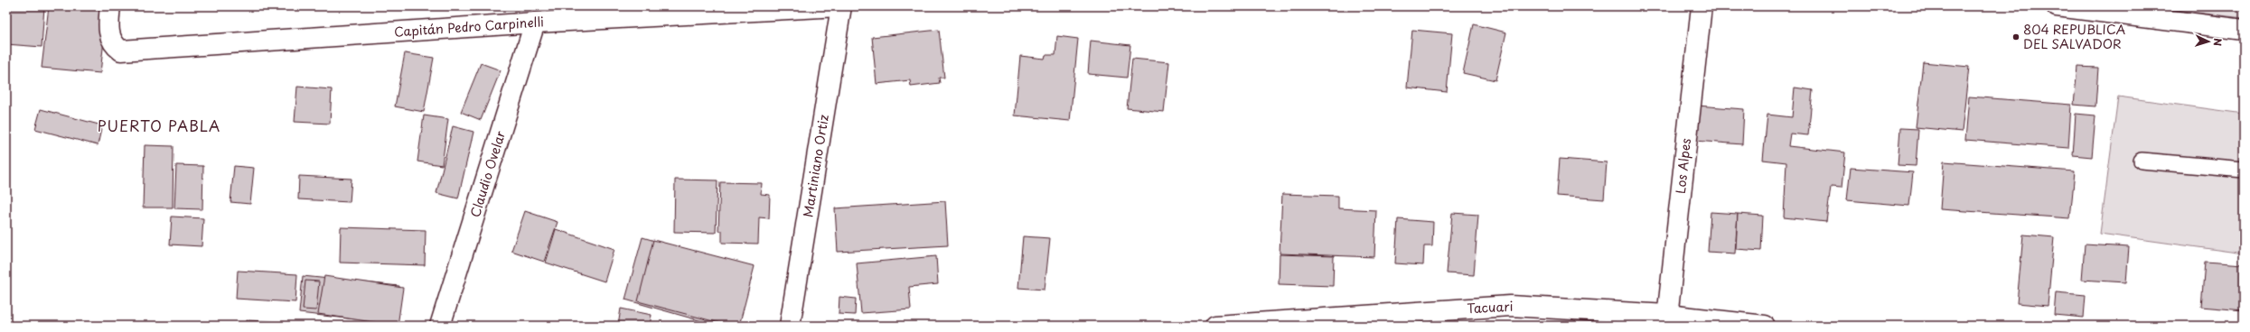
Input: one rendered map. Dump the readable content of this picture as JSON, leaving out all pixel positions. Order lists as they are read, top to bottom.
{
  "streets": {
    "street": [
      "Capitán Pedro Carpinelli",
      "Martiniano Ortiz",
      "Los Alpes",
      "Claudio Ovelar",
      "Tacuari"
    ]
  },
  "crossings": [
    ["Capitán Pedro Carpinelli", "Claudio Ovelar"],
    ["Los Alpes", "Tacuari"]
  ],
  "districts": ["PUERTO PABLA"],
  "places": ["804 REPUBLICA DEL SALVADOR"],
  "north": "right"
}
